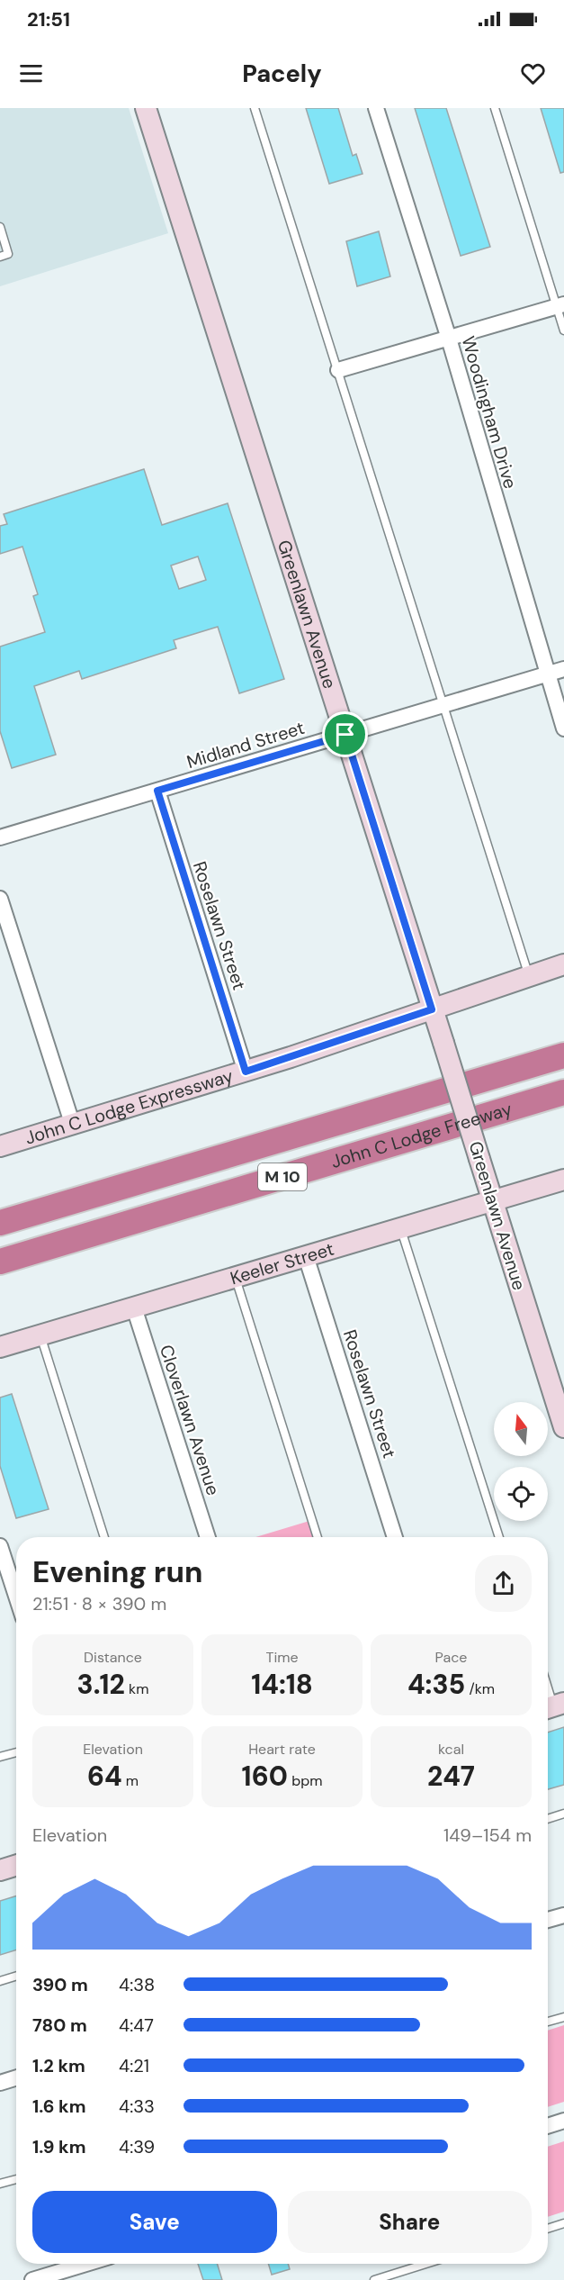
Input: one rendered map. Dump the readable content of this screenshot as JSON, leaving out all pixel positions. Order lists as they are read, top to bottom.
{
  "streets": {
    "highway": ["John C Lodge Freeway", "M 10"],
    "street": [
      "Woodingham Drive",
      "Greenlawn Avenue",
      "Midland Street",
      "Roselawn Street",
      "John C Lodge Expressway",
      "Keeler Street",
      "Cloverlawn Avenue"
    ]
  },
  "crossings": [
    ["Woodingham Drive", "Midland Street"],
    ["Greenlawn Avenue", "Midland Street"],
    ["Greenlawn Avenue", "John C Lodge Expressway"],
    ["Greenlawn Avenue", "Keeler Street"],
    ["Midland Street", "Roselawn Street"],
    ["Roselawn Street", "John C Lodge Expressway"],
    ["Roselawn Street", "Keeler Street"],
    ["Keeler Street", "Cloverlawn Avenue"]
  ],
  "north": "top",
  "page": {
    "status": "21:51",
    "header": "Pacely",
    "heading": ["Evening run", "21:51 · 8 × 390 m"],
    "stats": [
      ["Distance", "3.12 km"],
      ["Time", "14:18"],
      ["Pace", "4:35 /km"],
      ["Elevation", "64 m"],
      ["Heart rate", "160 bpm"],
      ["kcal", "247"]
    ],
    "chart": ["Elevation", "149–154 m"],
    "list": [
      {
        "name": "390 m",
        "note": "4:38"
      },
      {
        "name": "780 m",
        "note": "4:47"
      },
      {
        "name": "1.2 km",
        "note": "4:21"
      },
      {
        "name": "1.6 km",
        "note": "4:33"
      },
      {
        "name": "1.9 km",
        "note": "4:39"
      }
    ],
    "buttons": ["Save", "Share"]
  }
}
